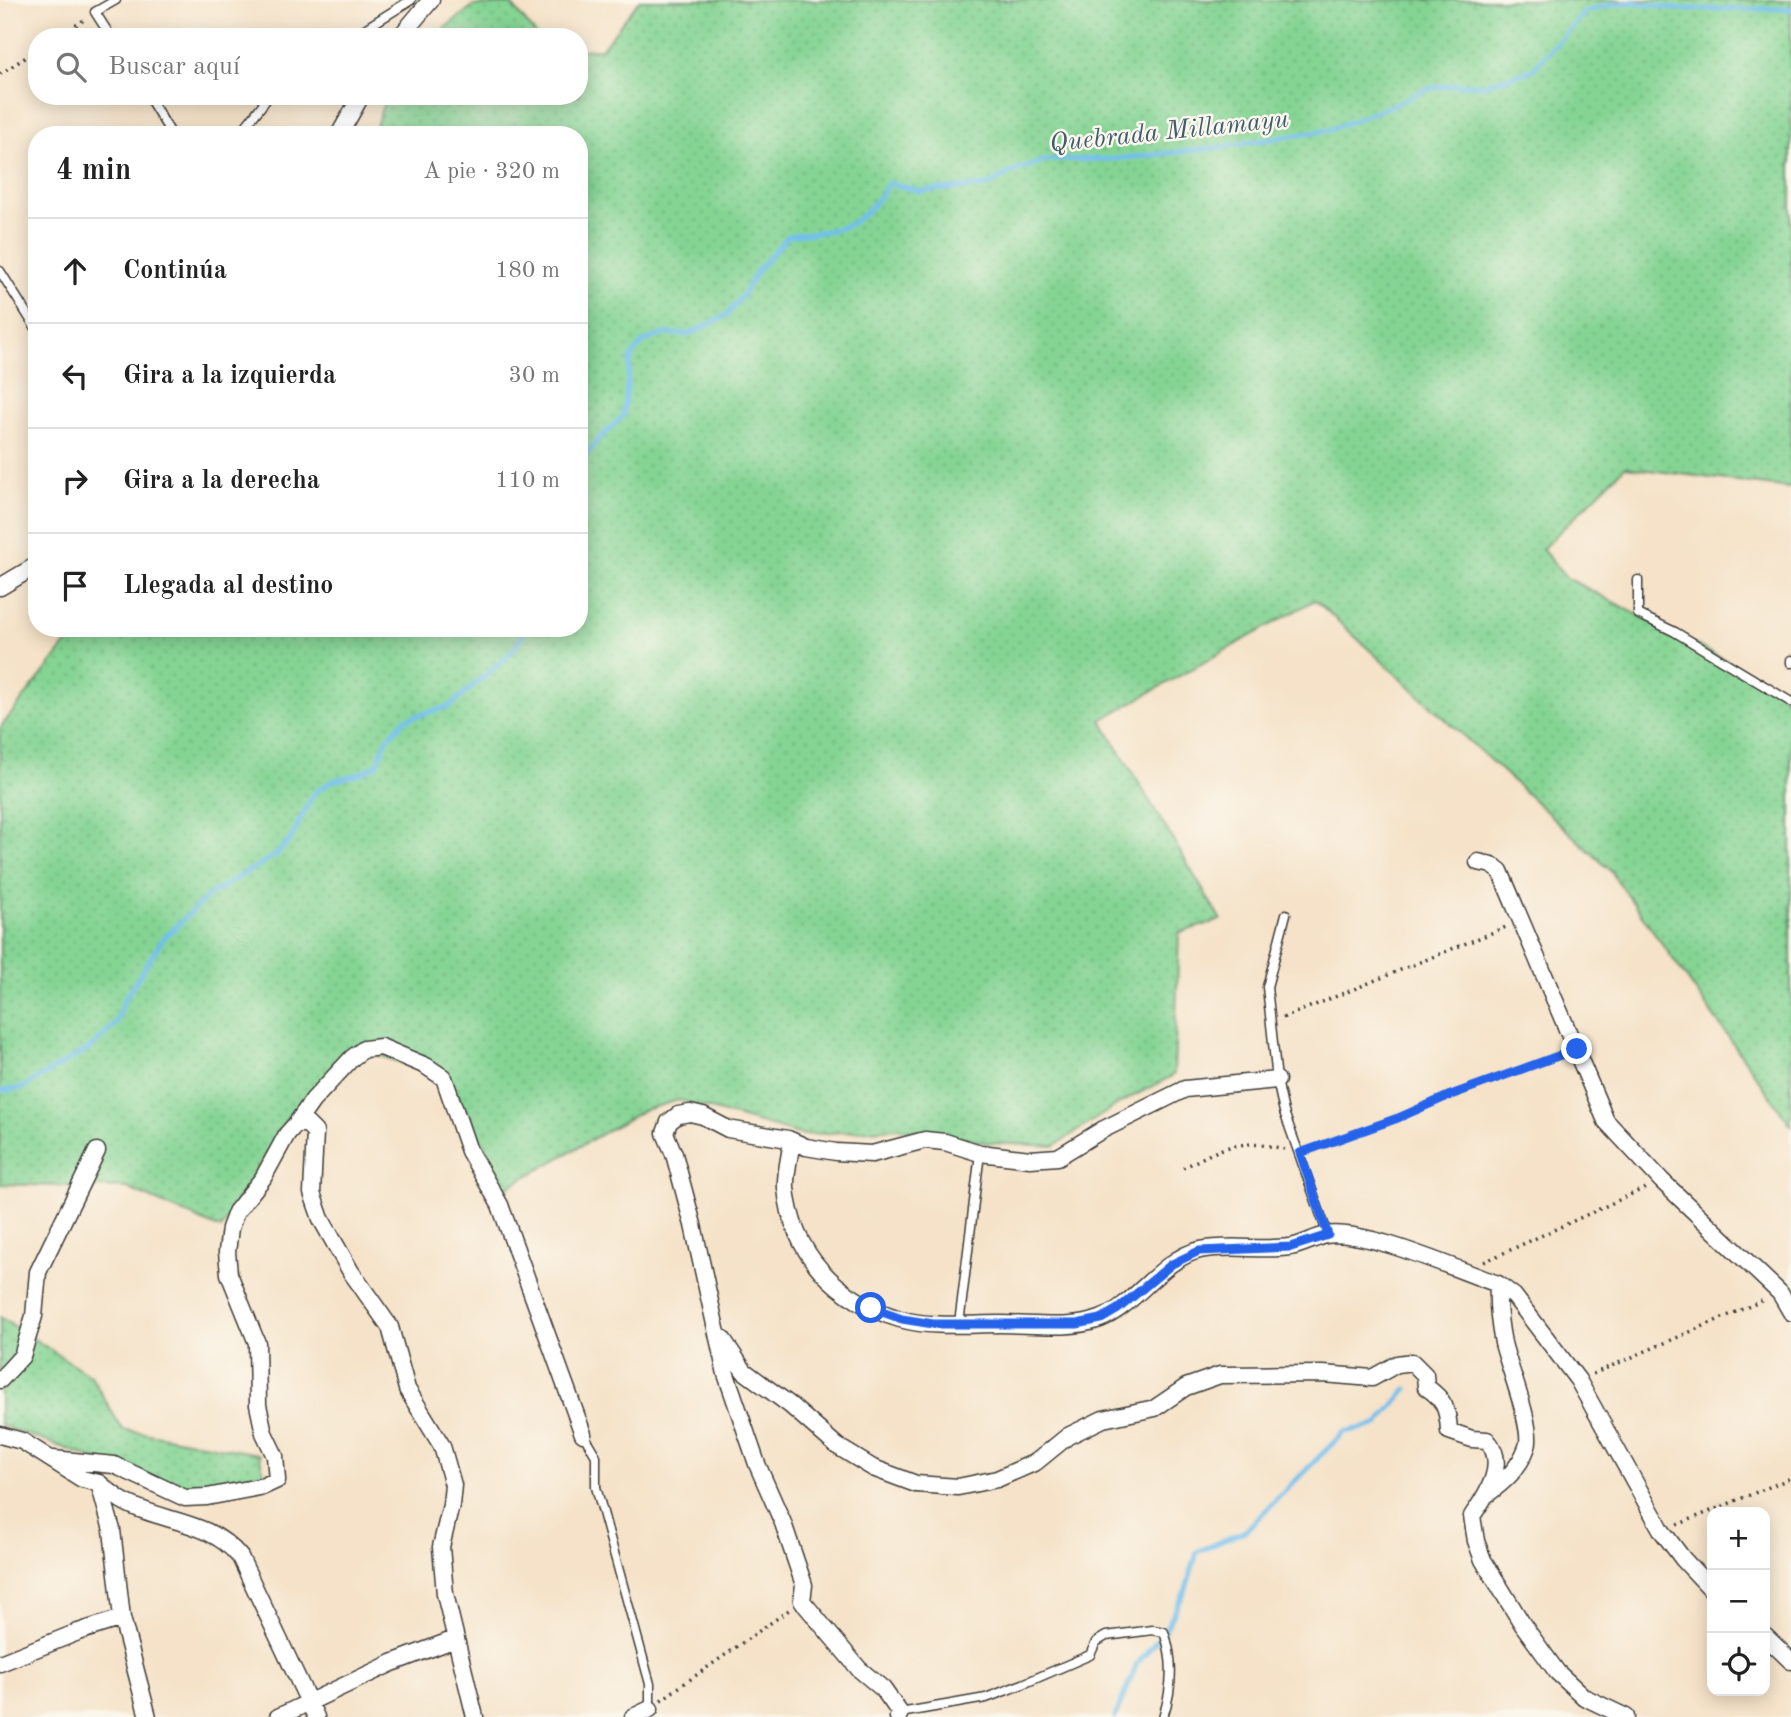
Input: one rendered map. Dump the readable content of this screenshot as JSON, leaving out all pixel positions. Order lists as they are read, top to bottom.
{
  "water": ["Quebrada Millamayu"],
  "page": {
    "search": "Buscar aquí",
    "heading": ["4 min", "A pie · 320 m"],
    "list": [
      ["Continúa", "180 m"],
      ["Gira a la izquierda", "30 m"],
      ["Gira a la derecha", "110 m"],
      "Llegada al destino"
    ],
    "map_buttons": ["+", "−"]
  }
}
